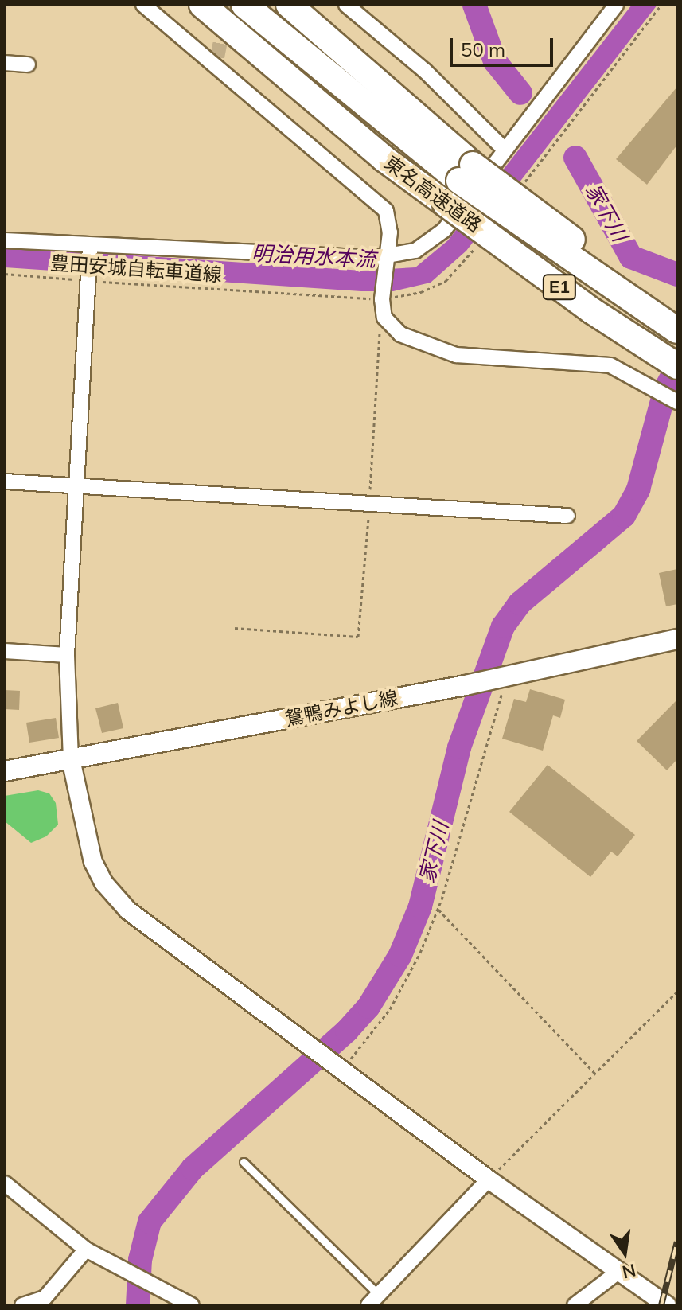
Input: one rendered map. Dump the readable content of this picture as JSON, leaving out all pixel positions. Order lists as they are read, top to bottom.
{
  "streets": {
    "highway": ["東名高速道路", "E1"],
    "main road": ["鴛鴨みよし線"],
    "path": ["豊田安城自転車道線"]
  },
  "water": ["家下川", "明治用水本流"],
  "scale_bar": "50 m",
  "north": "bottom"
}
